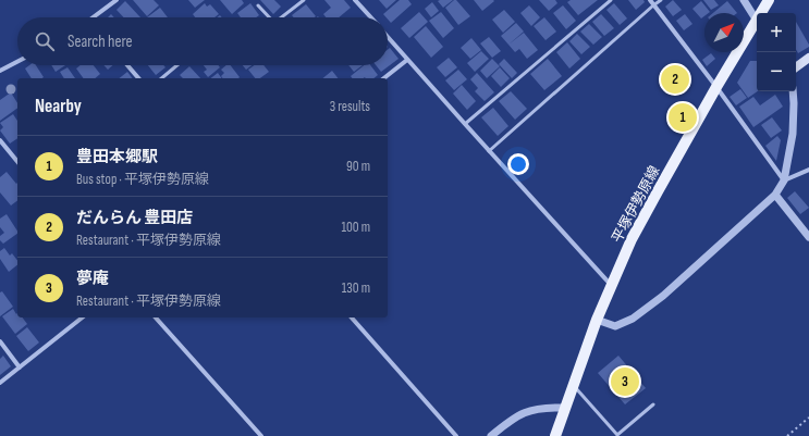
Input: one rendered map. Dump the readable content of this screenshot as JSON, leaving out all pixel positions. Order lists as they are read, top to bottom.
{
  "streets": {
    "main road": ["平塚伊勢原線"]
  },
  "north": "top right",
  "page": {
    "map_buttons": ["+", "−"],
    "search": "Search here",
    "pins": ["2", "1", "3"],
    "heading": ["Nearby", "3 results"],
    "list": [
      {
        "mark": "1",
        "name": "豊田本郷駅",
        "note": "Bus stop · 平塚伊勢原線",
        "value": "90 m"
      },
      {
        "mark": "2",
        "name": "だんらん 豊田店",
        "note": "Restaurant · 平塚伊勢原線",
        "value": "100 m"
      },
      {
        "mark": "3",
        "name": "夢庵",
        "note": "Restaurant · 平塚伊勢原線",
        "value": "130 m"
      }
    ]
  }
}
